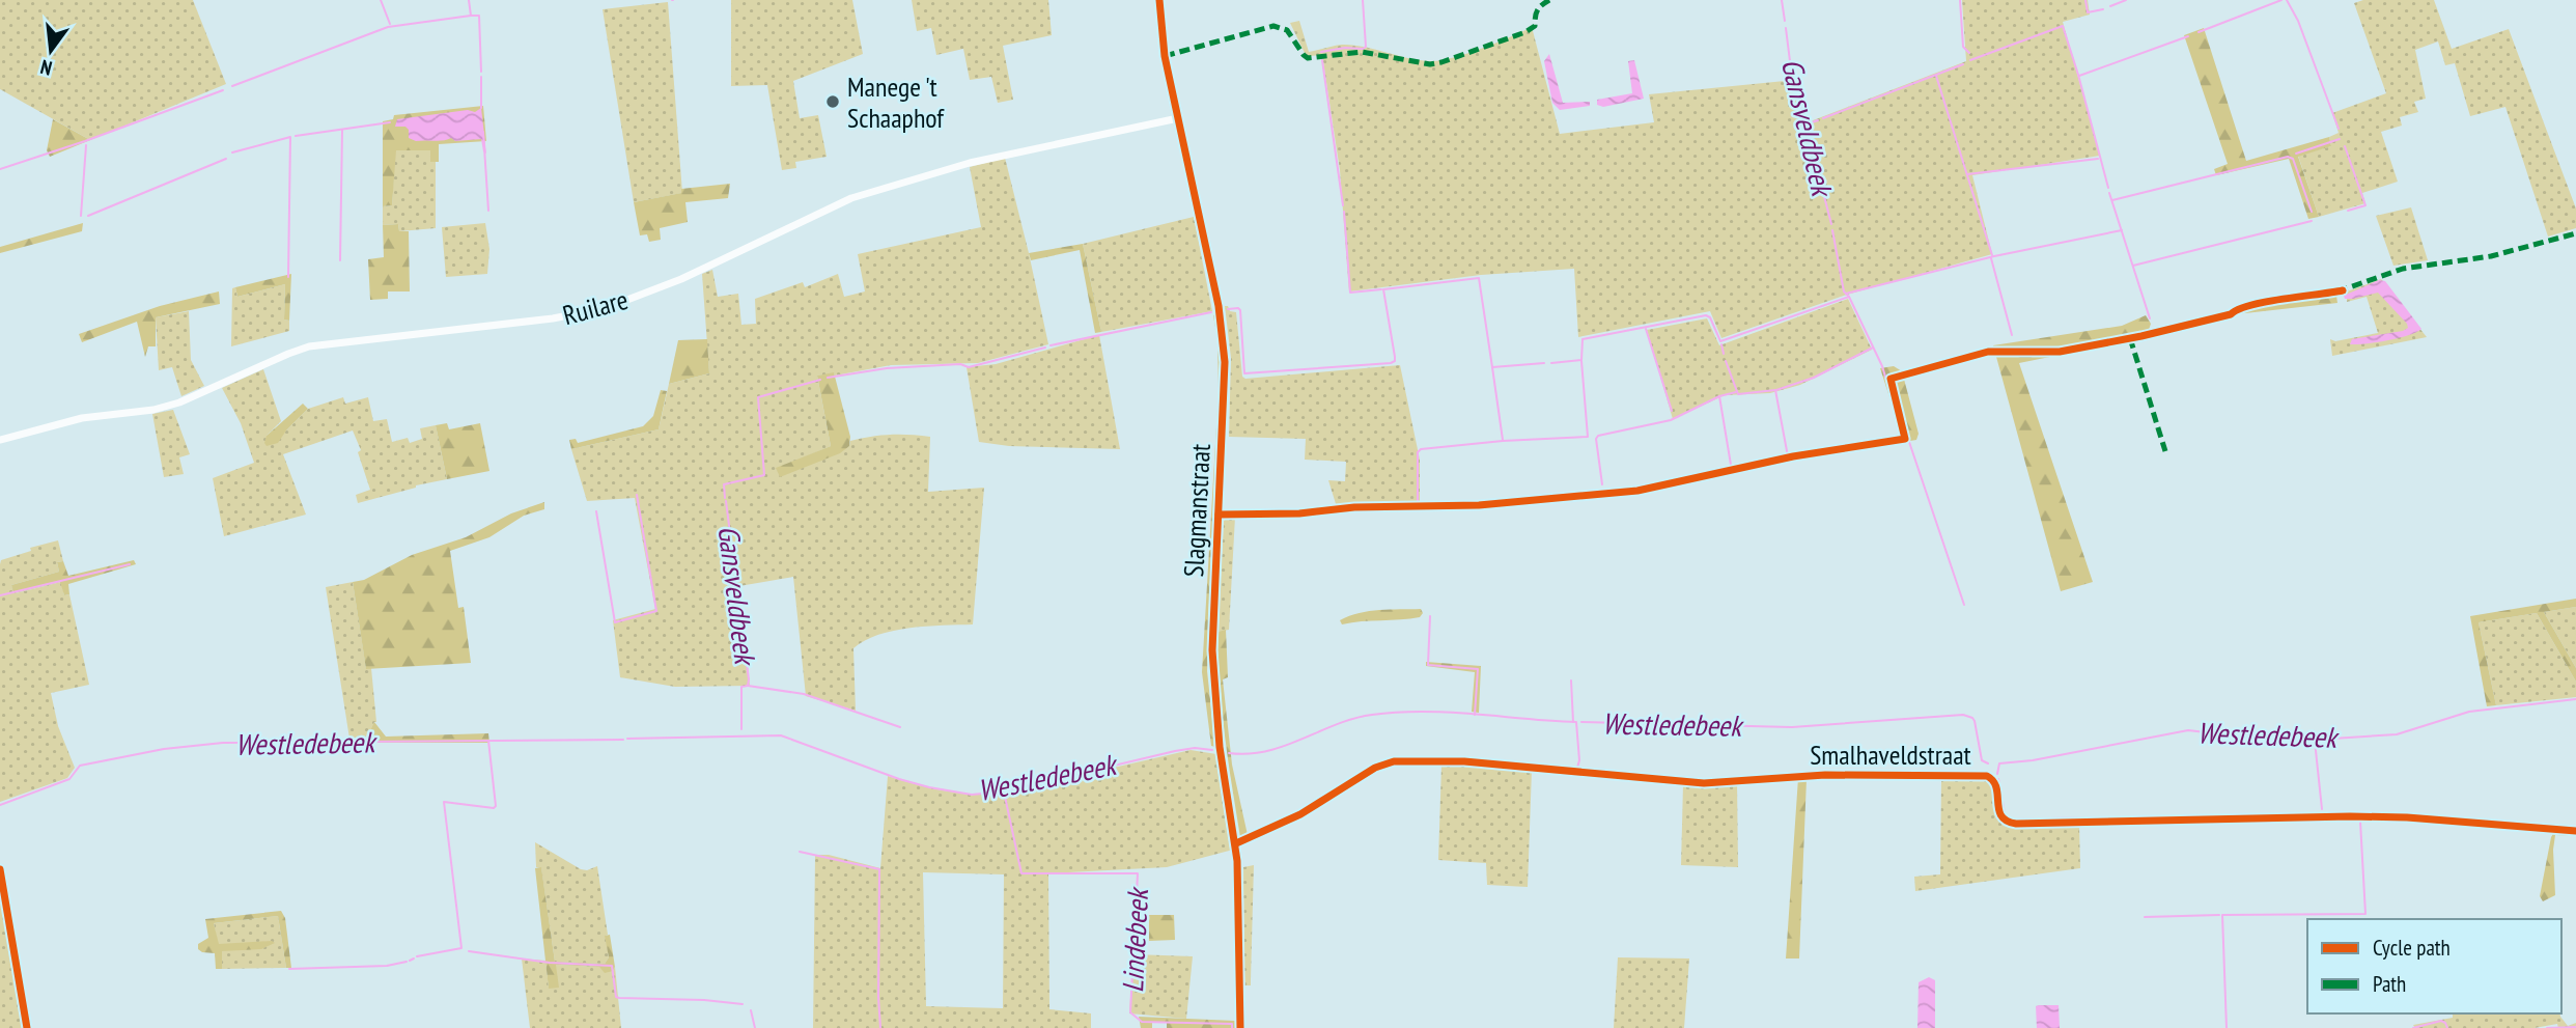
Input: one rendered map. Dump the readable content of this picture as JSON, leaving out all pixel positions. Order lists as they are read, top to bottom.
{
  "streets": {
    "main road": ["Slagmanstraat"],
    "street": ["Ruilare", "Smalhaveldstraat"]
  },
  "crossings": [
    ["Ruilare", "Slagmanstraat"],
    ["Slagmanstraat", "Smalhaveldstraat"]
  ],
  "water": ["Gansveldbeek", "Westledebeek", "Lindebeek"],
  "places": ["Manege 't Schaaphof"],
  "legend": ["Cycle path", "Path"],
  "north": "bottom"
}
